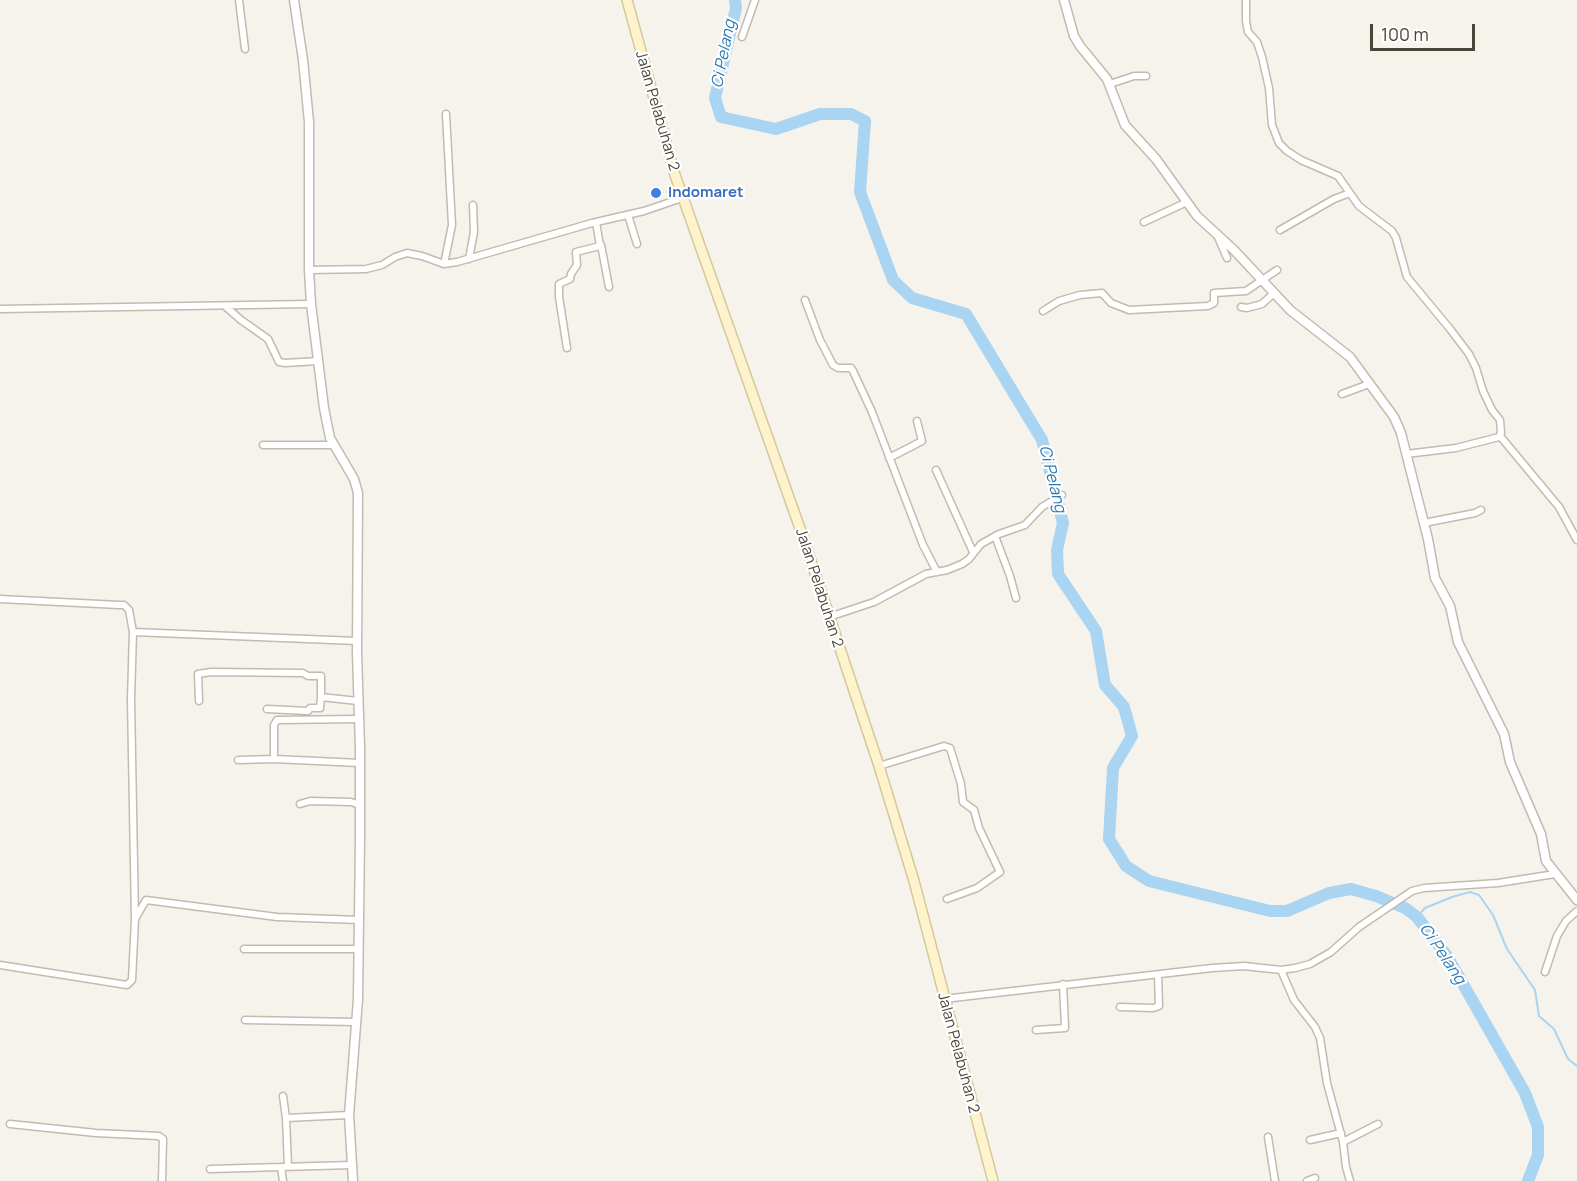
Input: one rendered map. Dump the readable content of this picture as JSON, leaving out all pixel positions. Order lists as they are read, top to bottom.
{
  "streets": {
    "main road": ["Jalan Pelabuhan 2"]
  },
  "water": ["Ci Pelang"],
  "places": ["Indomaret"],
  "scale_bar": "100 m"
}
